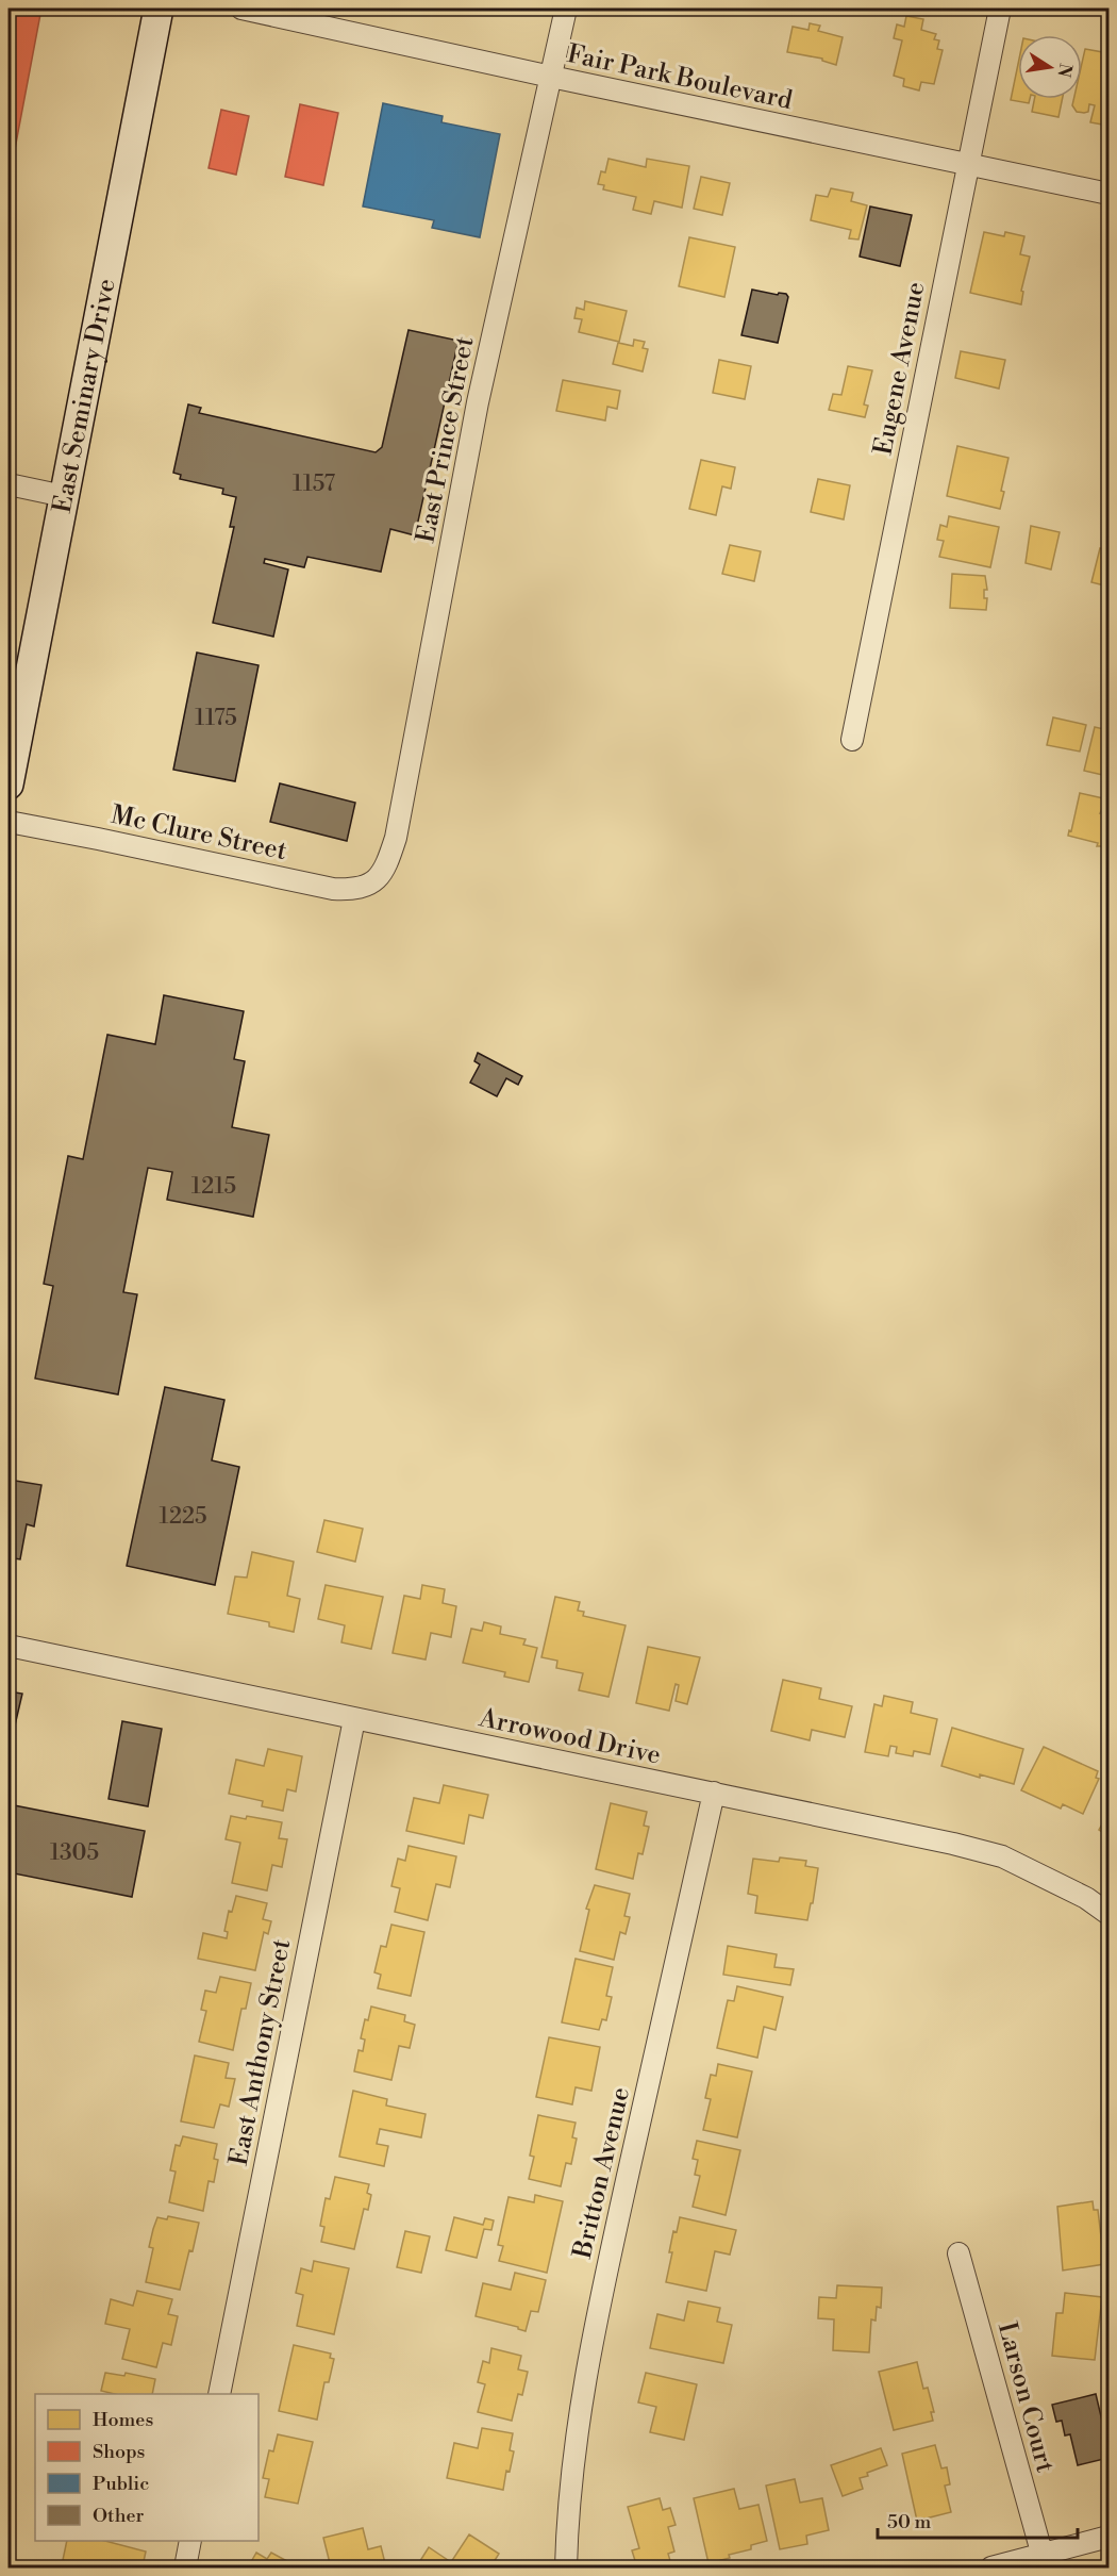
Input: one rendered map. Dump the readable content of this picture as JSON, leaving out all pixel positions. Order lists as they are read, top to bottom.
{
  "streets": {
    "main road": ["East Seminary Drive"],
    "street": [
      "Fair Park Boulevard",
      "Eugene Avenue",
      "East Prince Street",
      "Mc Clure Street",
      "Arrowood Drive",
      "East Anthony Street",
      "Britton Avenue",
      "Larson Court"
    ]
  },
  "crossings": [
    ["Fair Park Boulevard", "Eugene Avenue"],
    ["Fair Park Boulevard", "East Prince Street"],
    ["East Prince Street", "Mc Clure Street"],
    ["Arrowood Drive", "East Anthony Street"],
    ["Arrowood Drive", "Britton Avenue"]
  ],
  "house_numbers": [
    "1157",
    "1175",
    "1215",
    "1225",
    "1305"
  ],
  "legend": [
    "Homes",
    "Shops",
    "Public",
    "Other"
  ],
  "scale_bar": "50 m",
  "north": "right"
}
